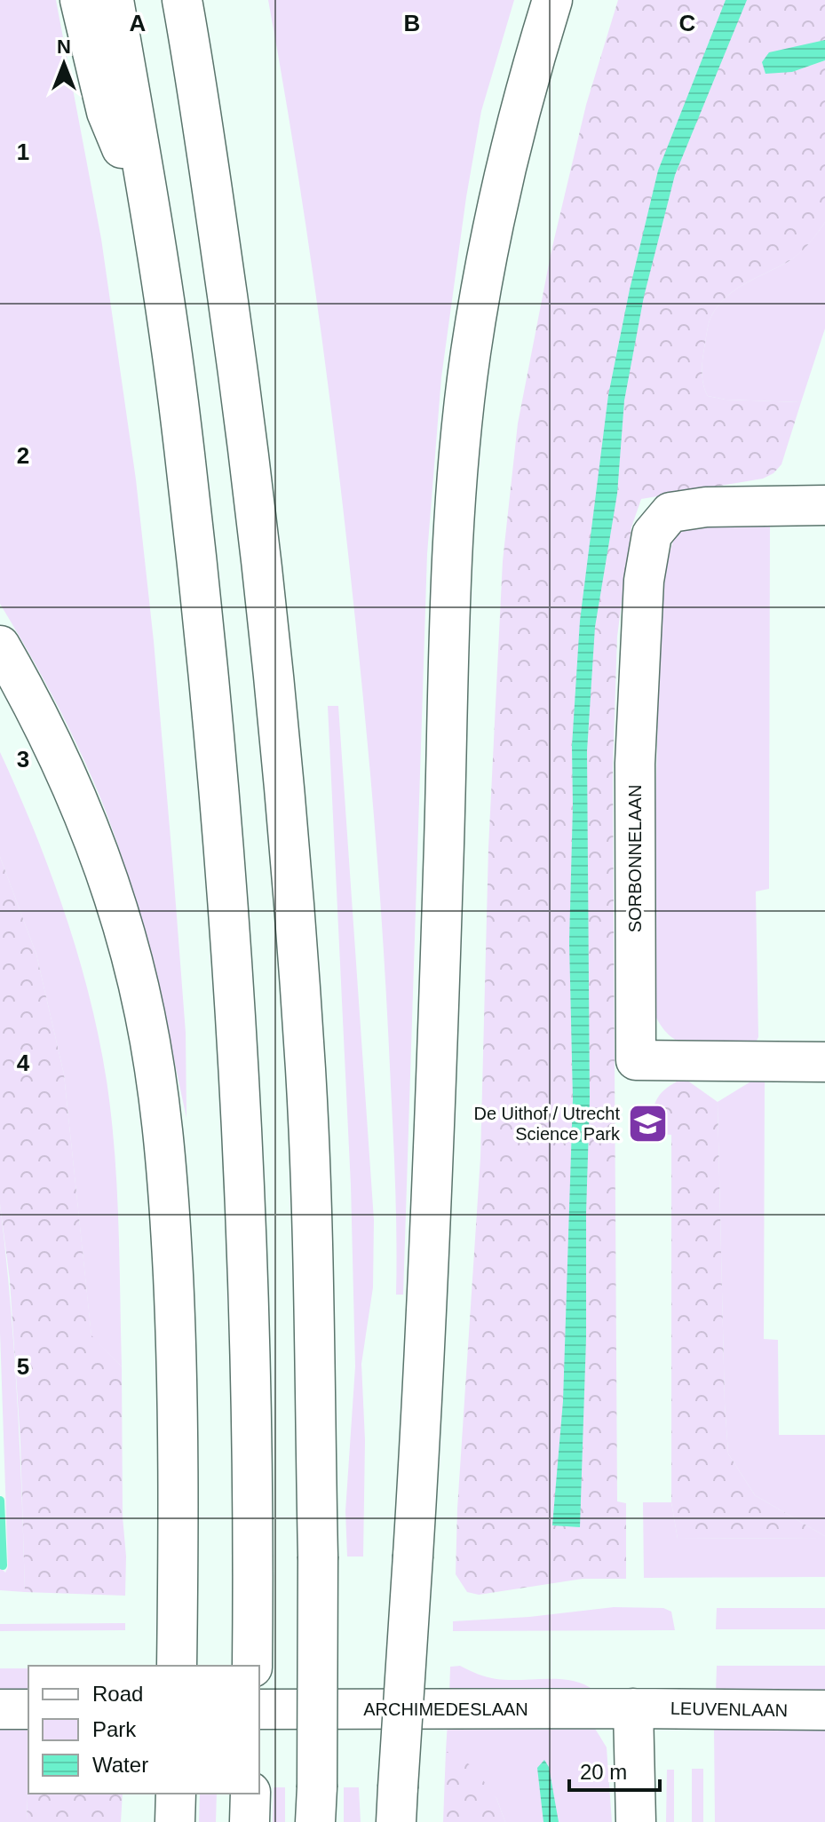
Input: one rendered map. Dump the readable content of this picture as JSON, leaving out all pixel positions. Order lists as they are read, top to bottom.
{
  "streets": {
    "main road": ["SORBONNELAAN", "ARCHIMEDESLAAN", "LEUVENLAAN"]
  },
  "crossings": [
    ["ARCHIMEDESLAAN", "LEUVENLAAN"]
  ],
  "places": {
    "school or university": ["De Uithof / Utrecht Science Park"]
  },
  "legend": ["Road", "Park", "Water"],
  "scale_bar": "20 m",
  "north": "top",
  "grid": {
    "columns": ["A", "B", "C"],
    "rows": [
      "1",
      "2",
      "3",
      "4",
      "5"
    ]
  }
}
